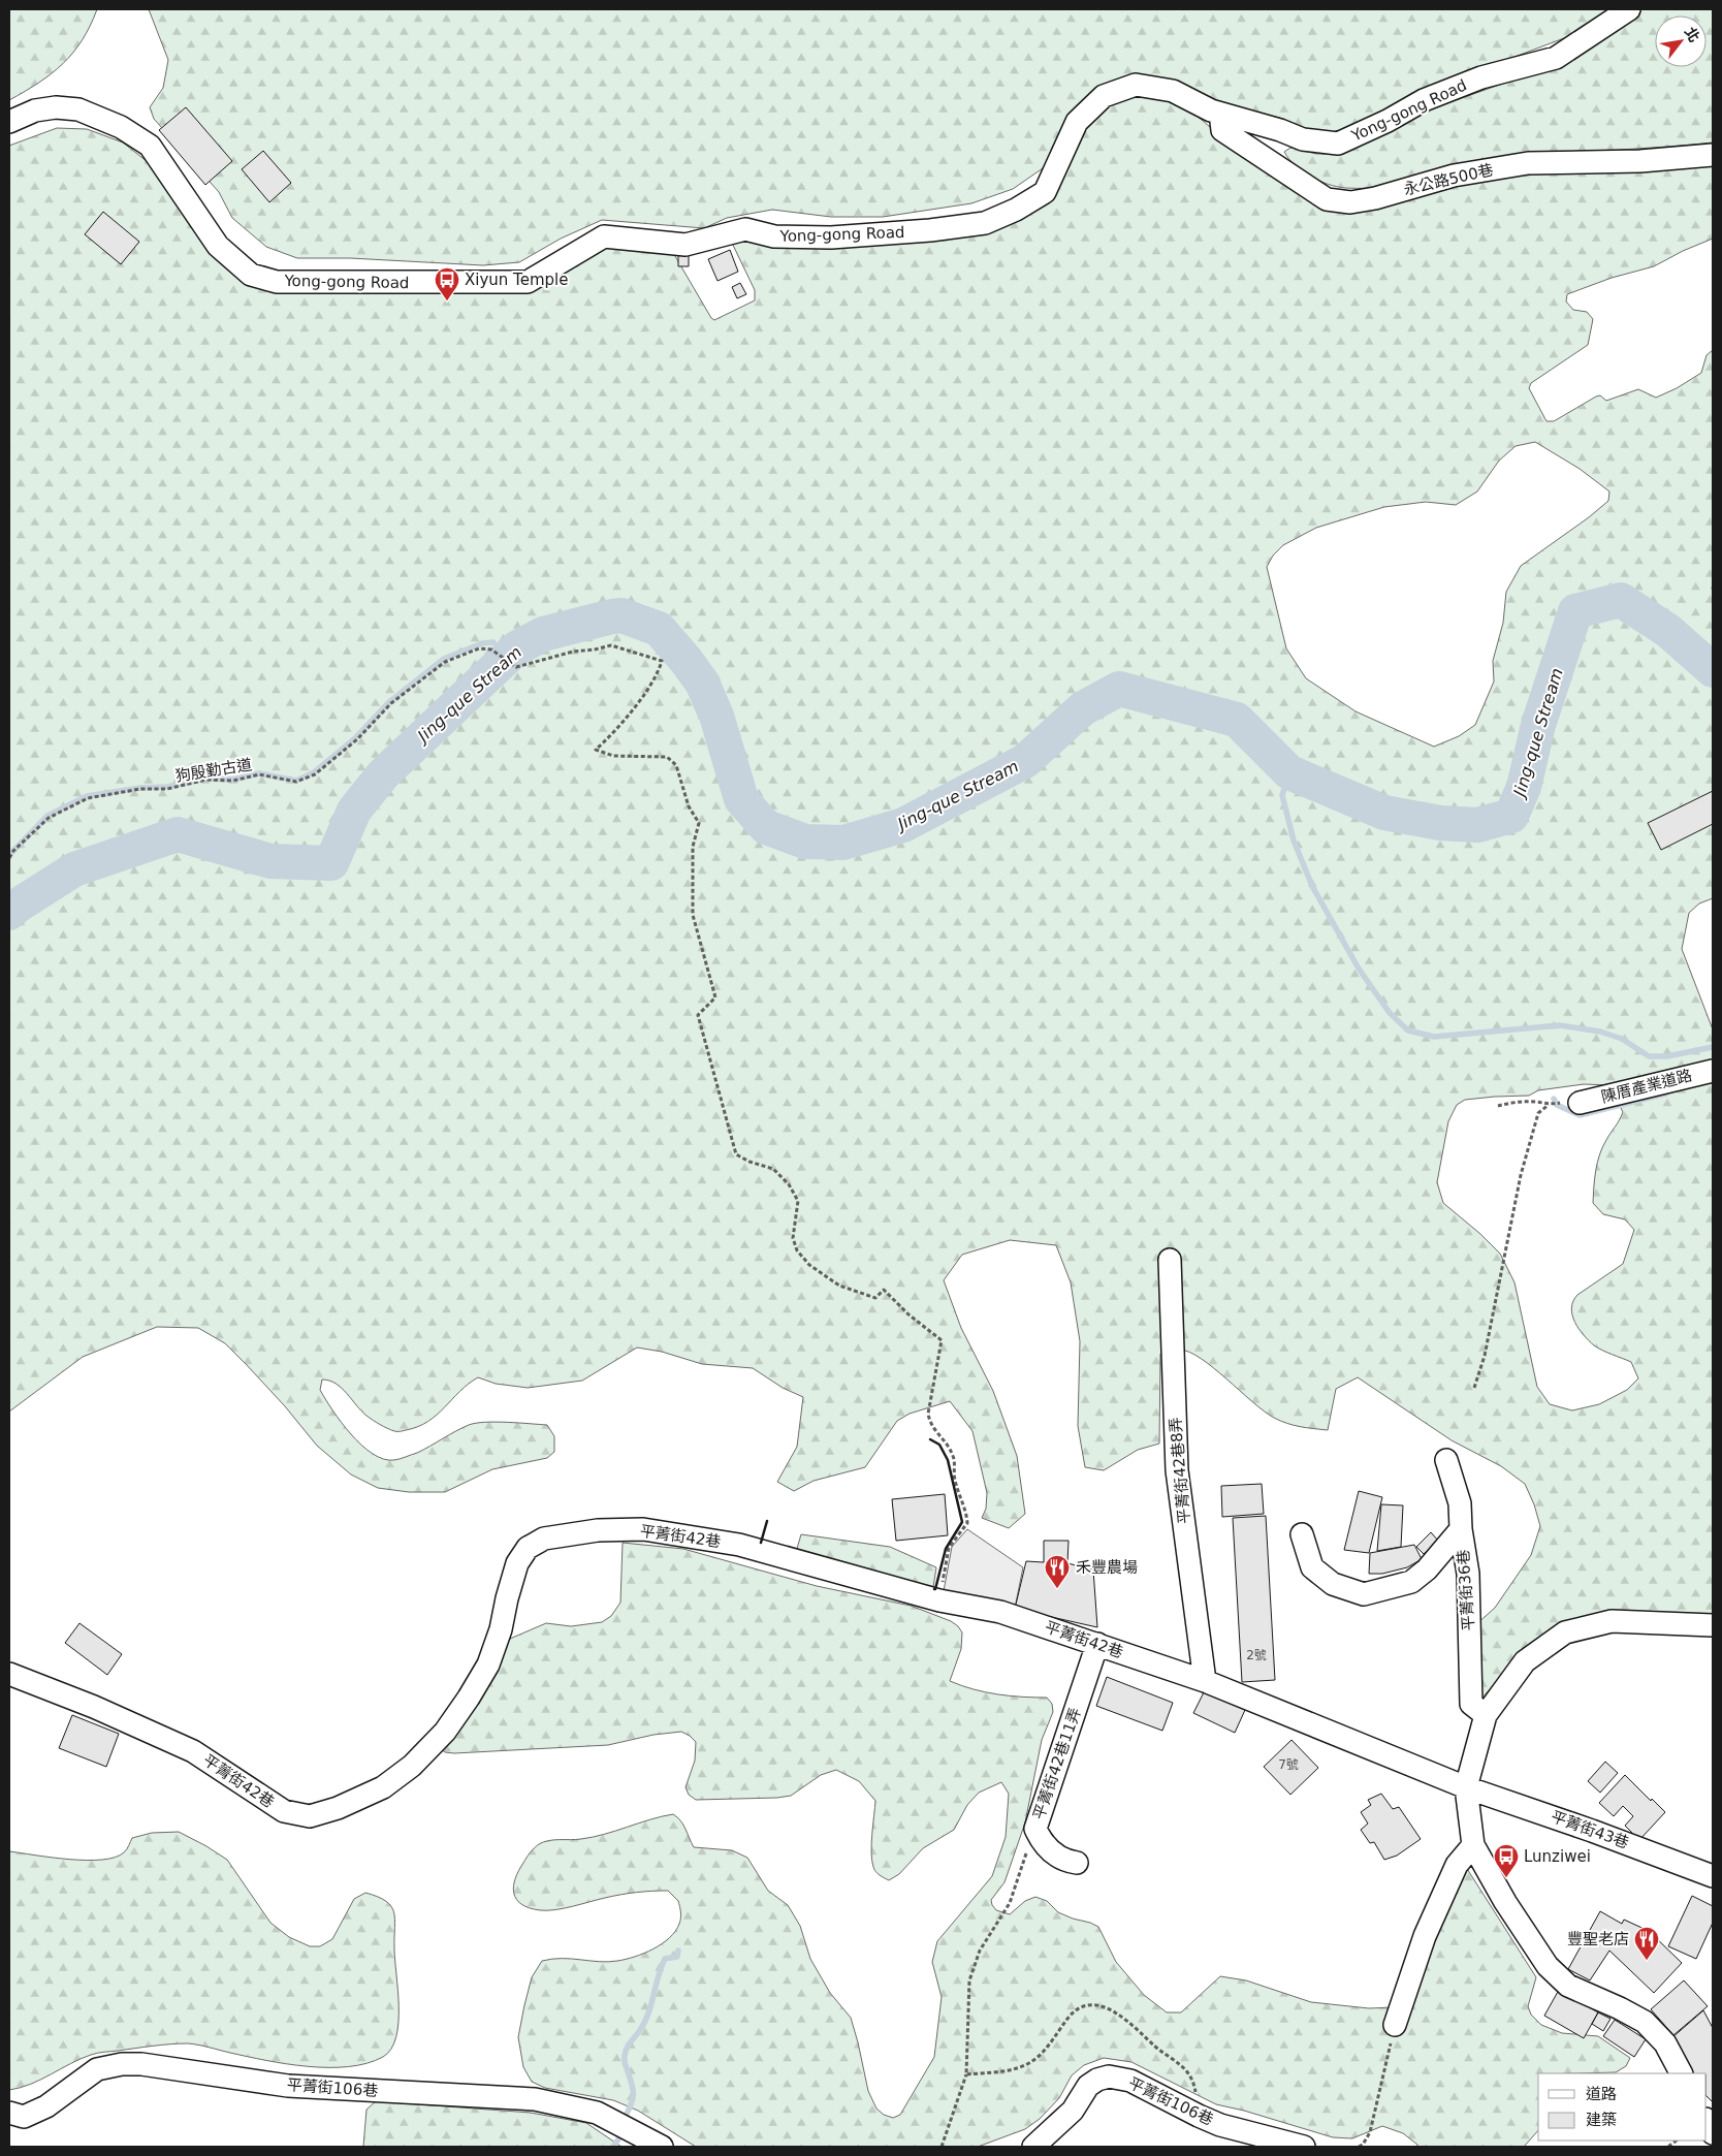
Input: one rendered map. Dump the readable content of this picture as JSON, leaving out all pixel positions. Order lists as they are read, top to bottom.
{
  "streets": {
    "street": [
      "Yong-gong Road",
      "永公路500巷",
      "陳厝產業道路",
      "平菁街42巷8弄",
      "平菁街42巷",
      "平菁街36巷",
      "平菁街42巷11弄",
      "平菁街43巷",
      "平菁街106巷"
    ],
    "path": ["狗殷勤古道"]
  },
  "crossings": [
    ["Yong-gong Road", "永公路500巷"],
    ["狗殷勤古道", "平菁街42巷"],
    ["平菁街42巷8弄", "平菁街42巷"],
    ["平菁街42巷", "平菁街42巷11弄"],
    ["平菁街42巷", "平菁街43巷"]
  ],
  "water": ["Jing-que Stream"],
  "places": {
    "bus stop": ["Xiyun Temple", "Lunziwei"],
    "restaurant": ["禾豐農場", "豐聖老店"]
  },
  "house_numbers": ["2號", "7號"],
  "legend": ["道路", "建築"],
  "north": "top right"
}
